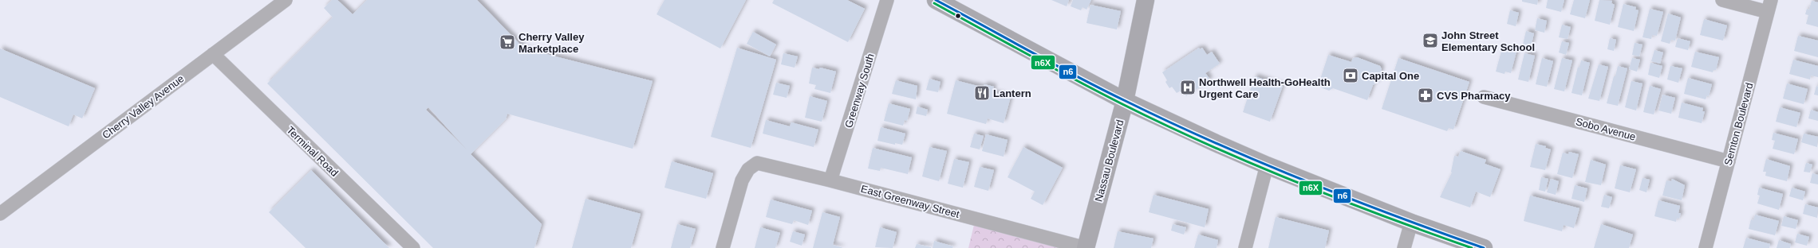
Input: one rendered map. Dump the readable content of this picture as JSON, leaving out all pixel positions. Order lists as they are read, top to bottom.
{
  "streets": {
    "main road": ["Nassau Boulevard"],
    "street": [
      "Greenway South",
      "Cherry Valley Avenue",
      "Semton Boulevard",
      "Sobo Avenue",
      "Terminal Road",
      "East Greenway Street"
    ]
  },
  "crossings": [
    ["Greenway South", "East Greenway Street"],
    ["Cherry Valley Avenue", "Terminal Road"],
    ["Semton Boulevard", "Sobo Avenue"],
    ["Nassau Boulevard", "East Greenway Street"]
  ],
  "places": {
    "school or university": ["John Street Elementary School"],
    "supermarket": ["Cherry Valley Marketplace"],
    "bank": ["Capital One"],
    "hospital": ["Northwell Health-GoHealth Urgent Care"],
    "restaurant": ["Lantern"],
    "pharmacy": ["CVS Pharmacy"]
  },
  "lines": ["transit line n6", "transit line n6X"]
}
